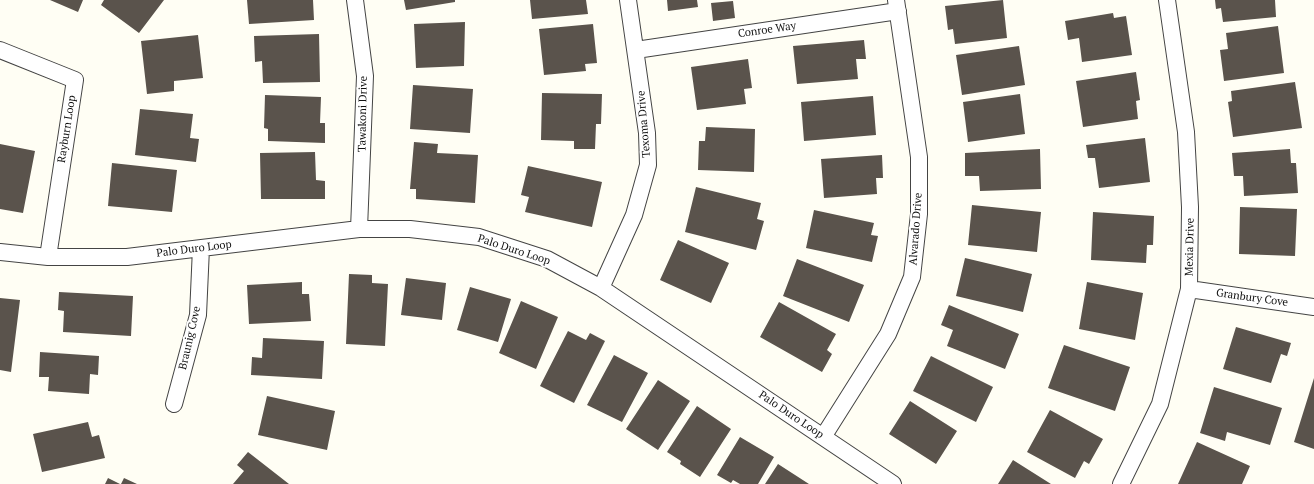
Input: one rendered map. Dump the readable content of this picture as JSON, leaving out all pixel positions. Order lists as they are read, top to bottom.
{
  "streets": {
    "street": [
      "Conroe Way",
      "Tawakoni Drive",
      "Texoma Drive",
      "Rayburn Loop",
      "Alvarado Drive",
      "Mexia Drive",
      "Palo Duro Loop",
      "Granbury Cove",
      "Braunig Cove"
    ]
  },
  "crossings": [
    ["Conroe Way", "Texoma Drive"],
    ["Conroe Way", "Alvarado Drive"],
    ["Tawakoni Drive", "Palo Duro Loop"],
    ["Texoma Drive", "Palo Duro Loop"],
    ["Rayburn Loop", "Palo Duro Loop"],
    ["Alvarado Drive", "Palo Duro Loop"],
    ["Mexia Drive", "Granbury Cove"],
    ["Palo Duro Loop", "Braunig Cove"]
  ]
}
